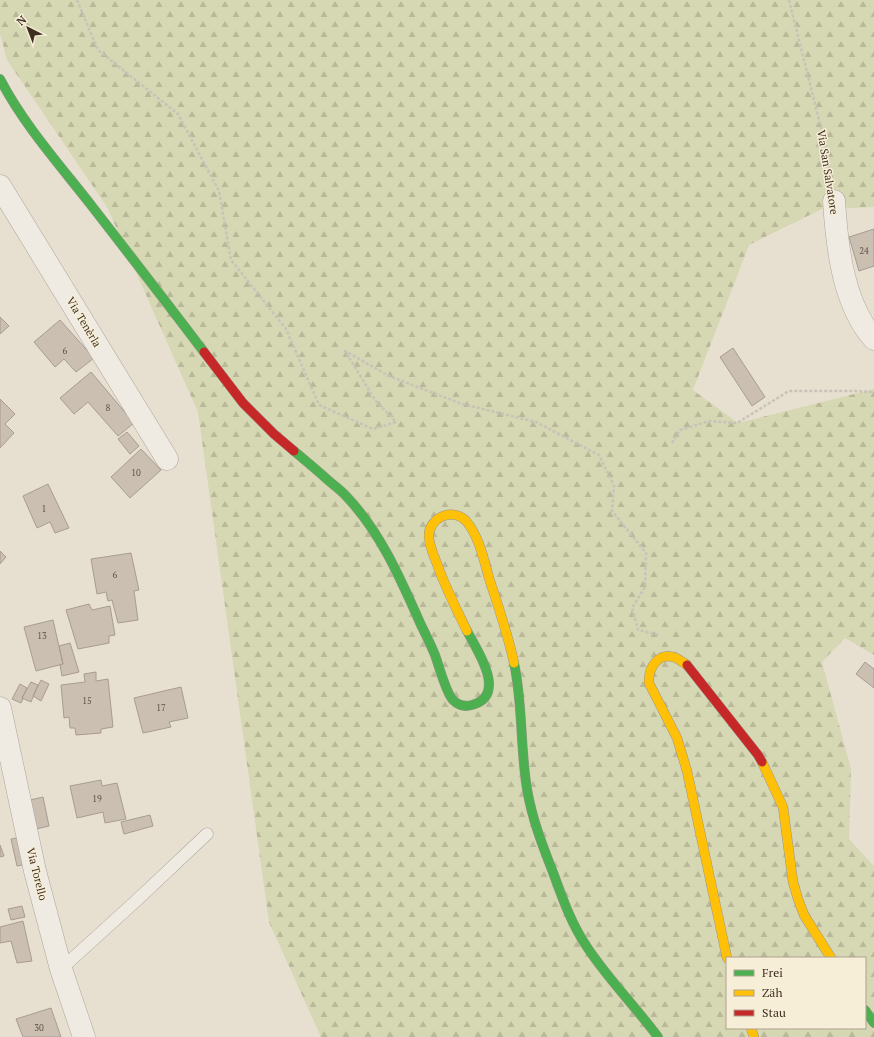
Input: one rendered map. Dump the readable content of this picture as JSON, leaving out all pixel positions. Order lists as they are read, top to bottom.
{
  "streets": {
    "street": ["Via San Salvatore", "Via Tenèrla", "Via Torello"]
  },
  "house_numbers": [
    "24",
    "6",
    "8",
    "10",
    "1",
    "6",
    "13",
    "15",
    "17",
    "19",
    "30"
  ],
  "legend": ["Frei", "Zäh", "Stau"],
  "north": "top left"
}
